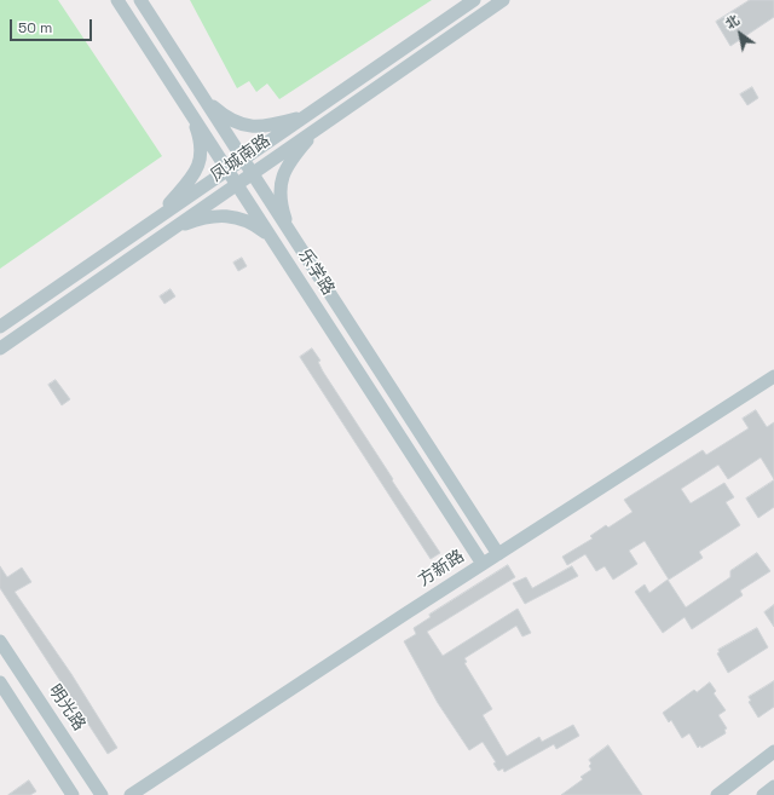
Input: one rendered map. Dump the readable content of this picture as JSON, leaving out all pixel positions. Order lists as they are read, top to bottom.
{
  "streets": {
    "street": [
      "凤城南路",
      "乐学路",
      "方新路",
      "明光路"
    ]
  },
  "crossings": [
    ["凤城南路", "乐学路"],
    ["乐学路", "方新路"]
  ],
  "scale_bar": "50 m",
  "north": "top left"
}
